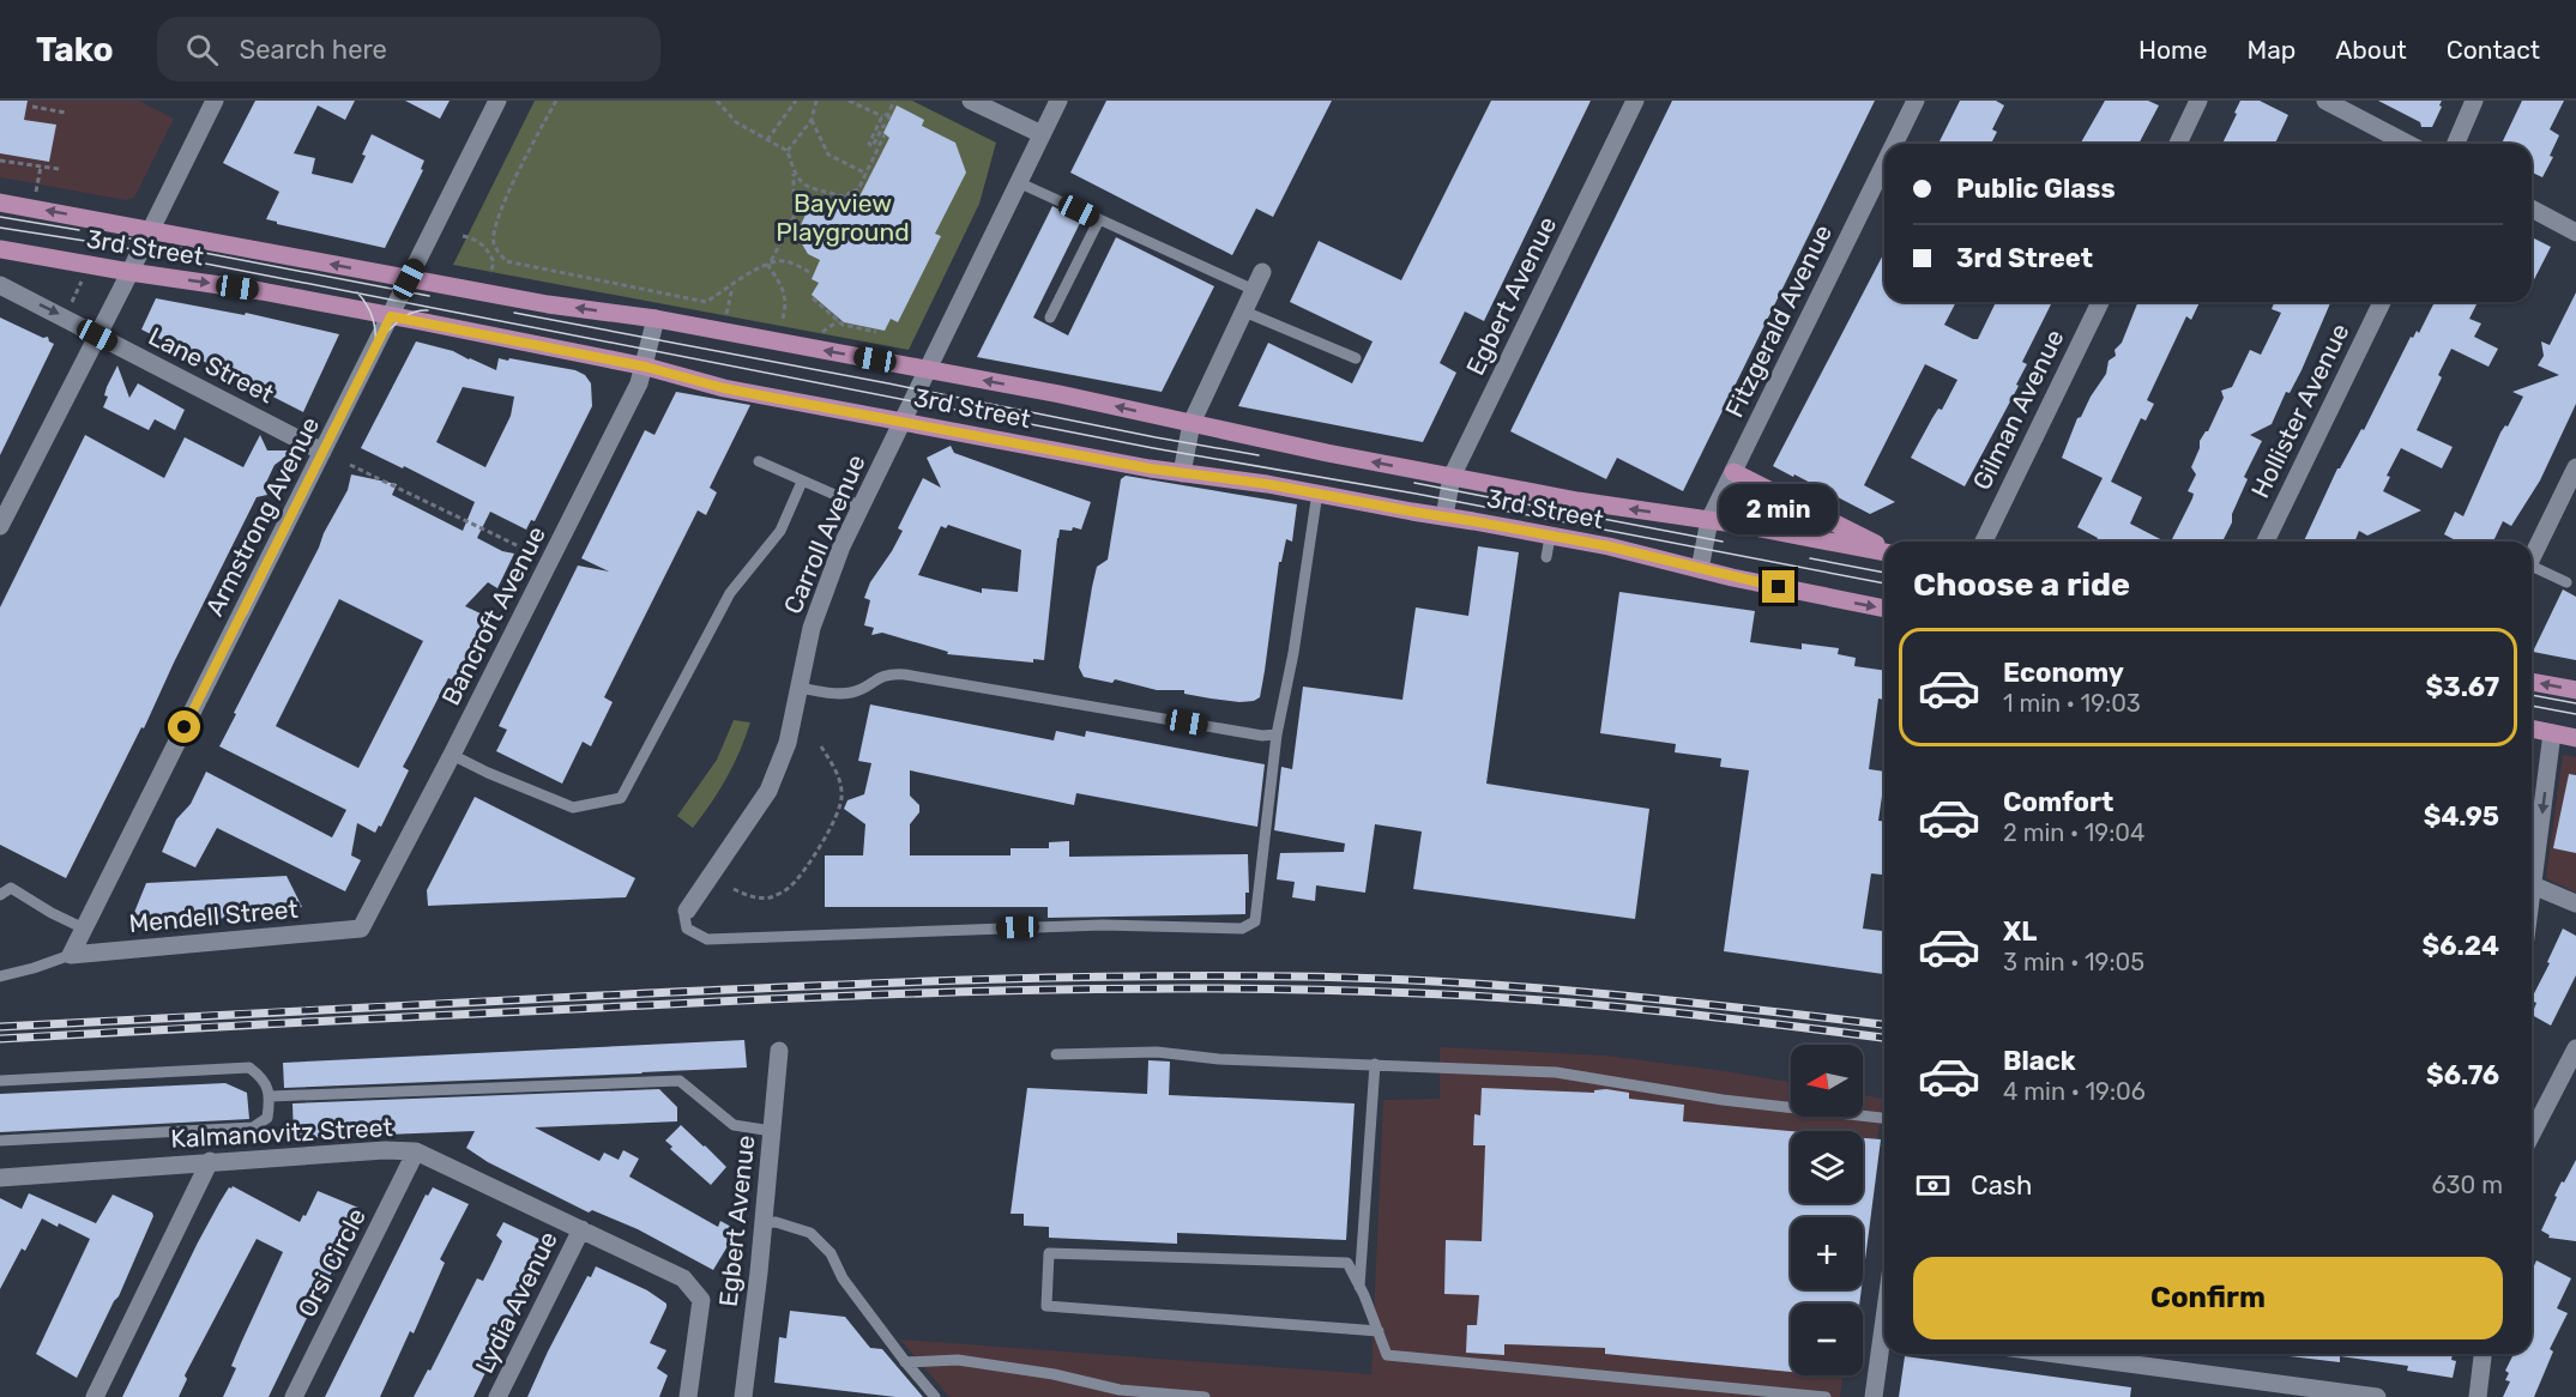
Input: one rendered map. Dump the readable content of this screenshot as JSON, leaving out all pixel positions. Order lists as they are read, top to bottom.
{
  "streets": {
    "main road": ["3rd Street"],
    "street": [
      "Egbert Avenue",
      "Fitzgerald Avenue",
      "Lane Street",
      "Gilman Avenue",
      "Hollister Avenue",
      "Armstrong Avenue",
      "Carroll Avenue",
      "Bancroft Avenue",
      "Mendell Street",
      "Kalmanovitz Street",
      "Orsi Circle",
      "Lydia Avenue"
    ]
  },
  "crossings": [
    ["3rd Street", "Egbert Avenue"],
    ["3rd Street", "Fitzgerald Avenue"],
    ["3rd Street", "Armstrong Avenue"],
    ["3rd Street", "Carroll Avenue"],
    ["3rd Street", "Bancroft Avenue"],
    ["Lane Street", "Armstrong Avenue"],
    ["Armstrong Avenue", "Mendell Street"],
    ["Bancroft Avenue", "Mendell Street"],
    ["Kalmanovitz Street", "Orsi Circle"],
    ["Kalmanovitz Street", "Lydia Avenue"]
  ],
  "parks": ["Bayview Playground"],
  "north": "left",
  "page": {
    "header": "Tako",
    "search": "Search here",
    "nav": [
      "Home",
      "Map",
      "About",
      "Contact"
    ],
    "banner": ["Public Glass", "3rd Street"],
    "bubble": "2 min",
    "heading": "Choose a ride",
    "list": [
      {
        "name": "Economy",
        "note": "1 min · 19:03",
        "value": "$3.67"
      },
      {
        "name": "Comfort",
        "note": "2 min · 19:04",
        "value": "$4.95"
      },
      {
        "name": "XL",
        "note": "3 min · 19:05",
        "value": "$6.24"
      },
      {
        "name": "Black",
        "note": "4 min · 19:06",
        "value": "$6.76"
      }
    ],
    "map_buttons": ["+", "−"],
    "pay": ["Cash", "630 m"],
    "buttons": "Confirm"
  }
}
